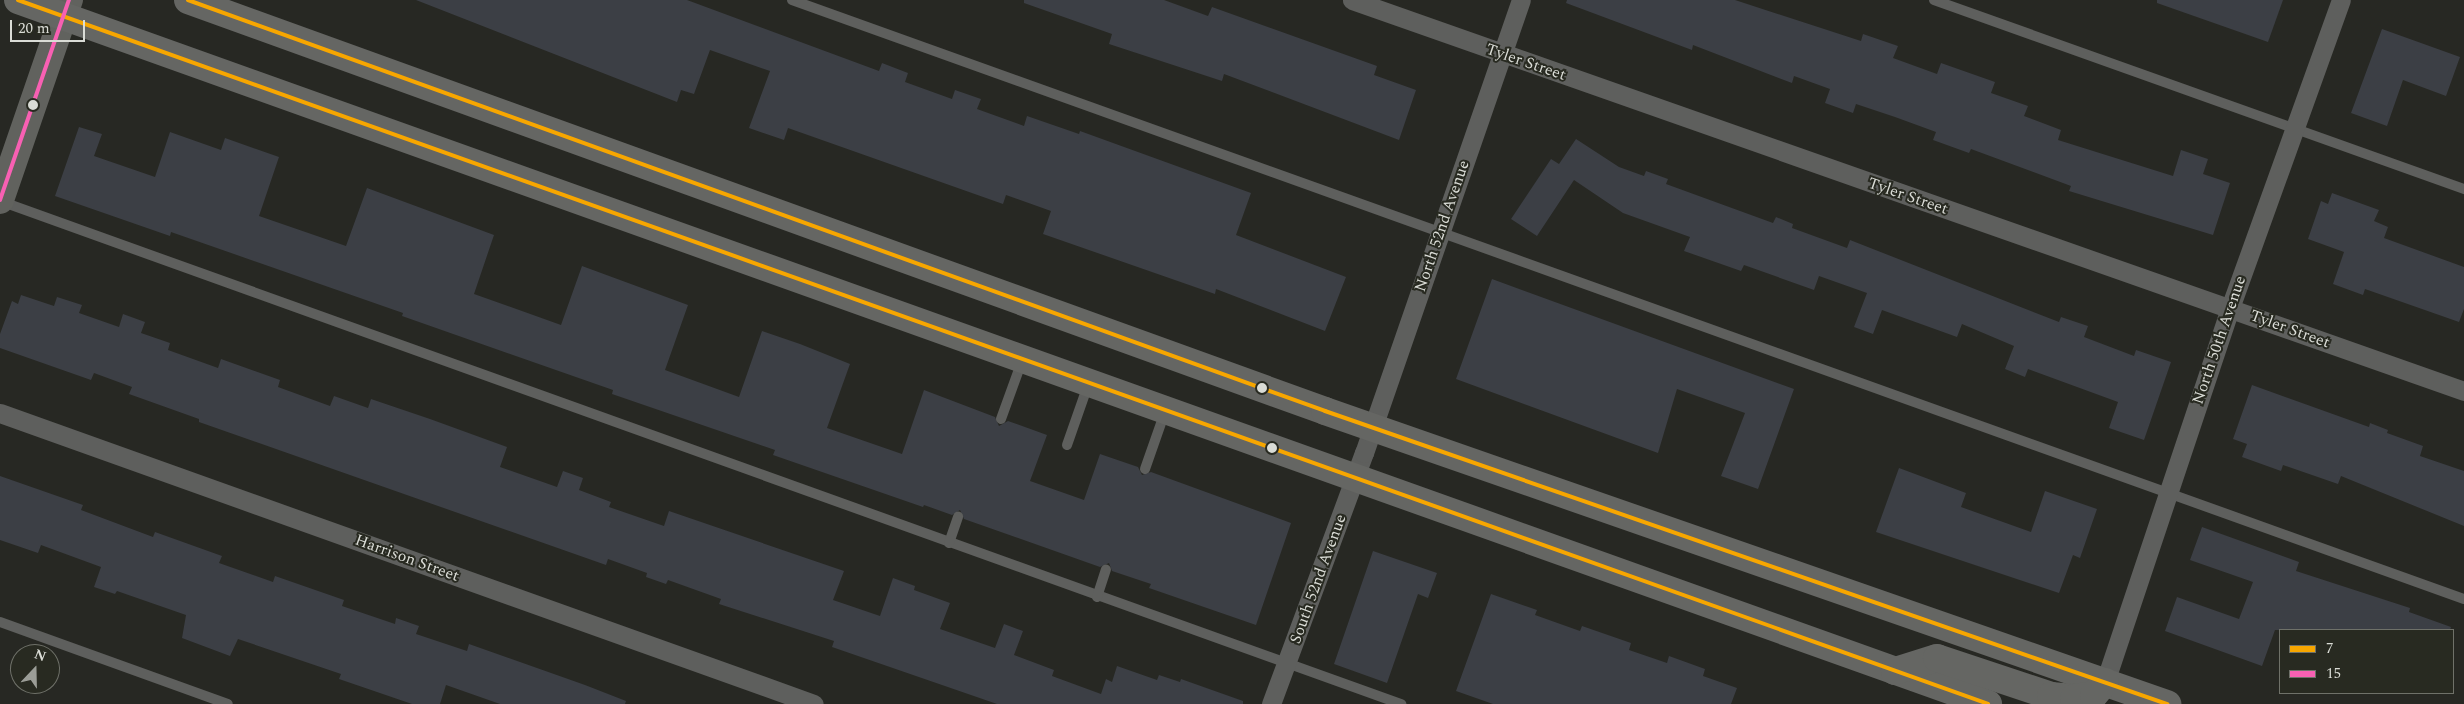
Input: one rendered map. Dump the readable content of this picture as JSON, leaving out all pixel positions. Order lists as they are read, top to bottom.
{
  "streets": {
    "street": [
      "Tyler Street",
      "North 52nd Avenue",
      "North 50th Avenue",
      "Harrison Street",
      "South 52nd Avenue"
    ]
  },
  "crossings": [
    ["Tyler Street", "North 52nd Avenue"],
    ["Tyler Street", "North 50th Avenue"],
    ["North 52nd Avenue", "South 52nd Avenue"]
  ],
  "lines": ["transit line 7", "transit line 15"],
  "legend": ["7", "15"],
  "scale_bar": "20 m",
  "north": "top"
}
